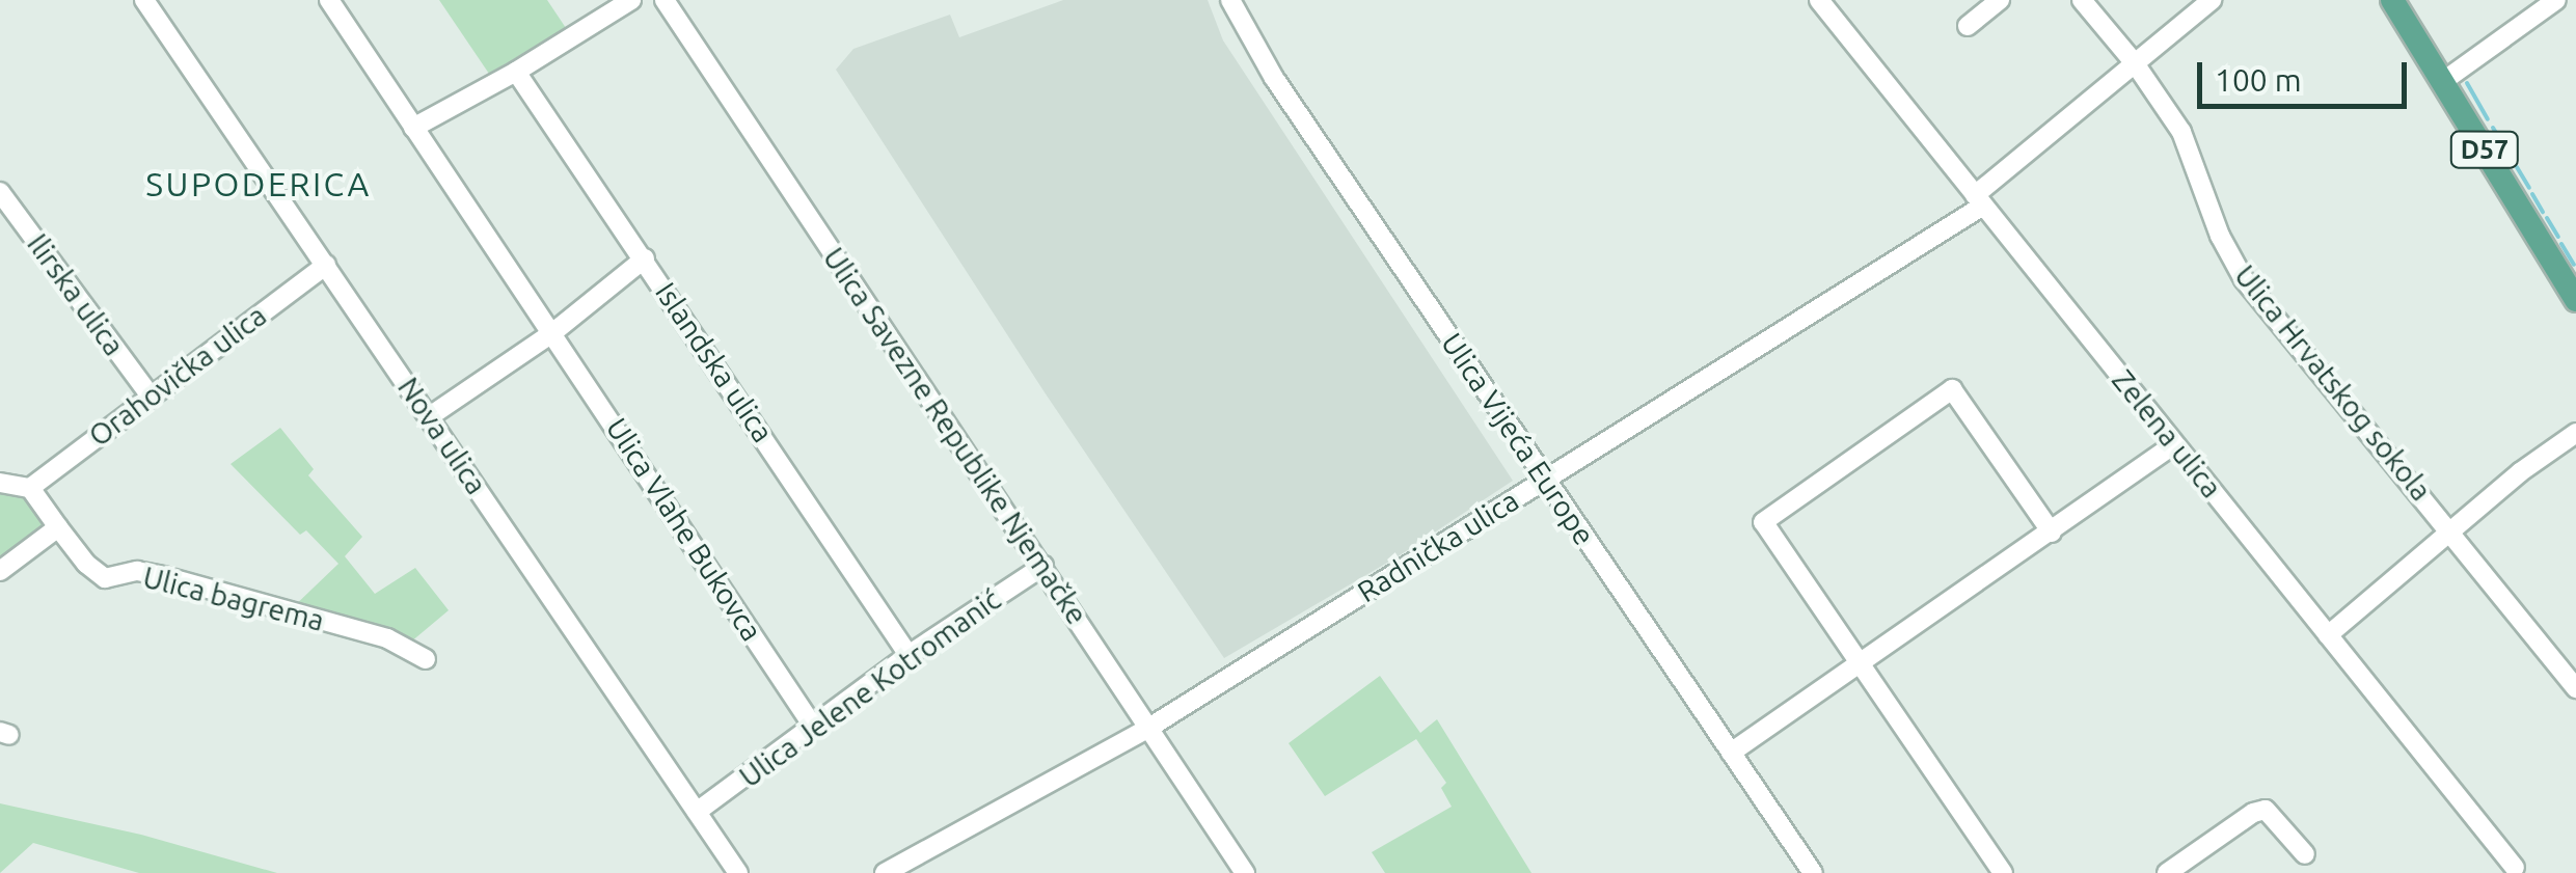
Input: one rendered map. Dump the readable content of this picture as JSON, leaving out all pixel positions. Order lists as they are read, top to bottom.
{
  "streets": {
    "main road": ["D57"],
    "street": [
      "Ilirska ulica",
      "Islandska ulica",
      "Orahovička ulica",
      "Ulica Hrvatskog sokola",
      "Zelena ulica",
      "Nova ulica",
      "Ulica Savezne Republike Njemačke",
      "Ulica Vijeća Europe",
      "Ulica Vlahe Bukovca",
      "Radnička ulica",
      "Ulica bagrema",
      "Ulica Jelene Kotromanić"
    ]
  },
  "crossings": [
    ["Ilirska ulica", "Orahovička ulica"],
    ["Islandska ulica", "Ulica Jelene Kotromanić"],
    ["Orahovička ulica", "Nova ulica"],
    ["Ulica Hrvatskog sokola", "Radnička ulica"],
    ["Zelena ulica", "Radnička ulica"],
    ["Nova ulica", "Ulica Jelene Kotromanić"],
    ["Ulica Savezne Republike Njemačke", "Radnička ulica"],
    ["Ulica Savezne Republike Njemačke", "Ulica Jelene Kotromanić"],
    ["Ulica Vijeća Europe", "Radnička ulica"],
    ["Ulica Vlahe Bukovca", "Ulica Jelene Kotromanić"]
  ],
  "districts": ["SUPODERICA"],
  "scale_bar": "100 m"
}
